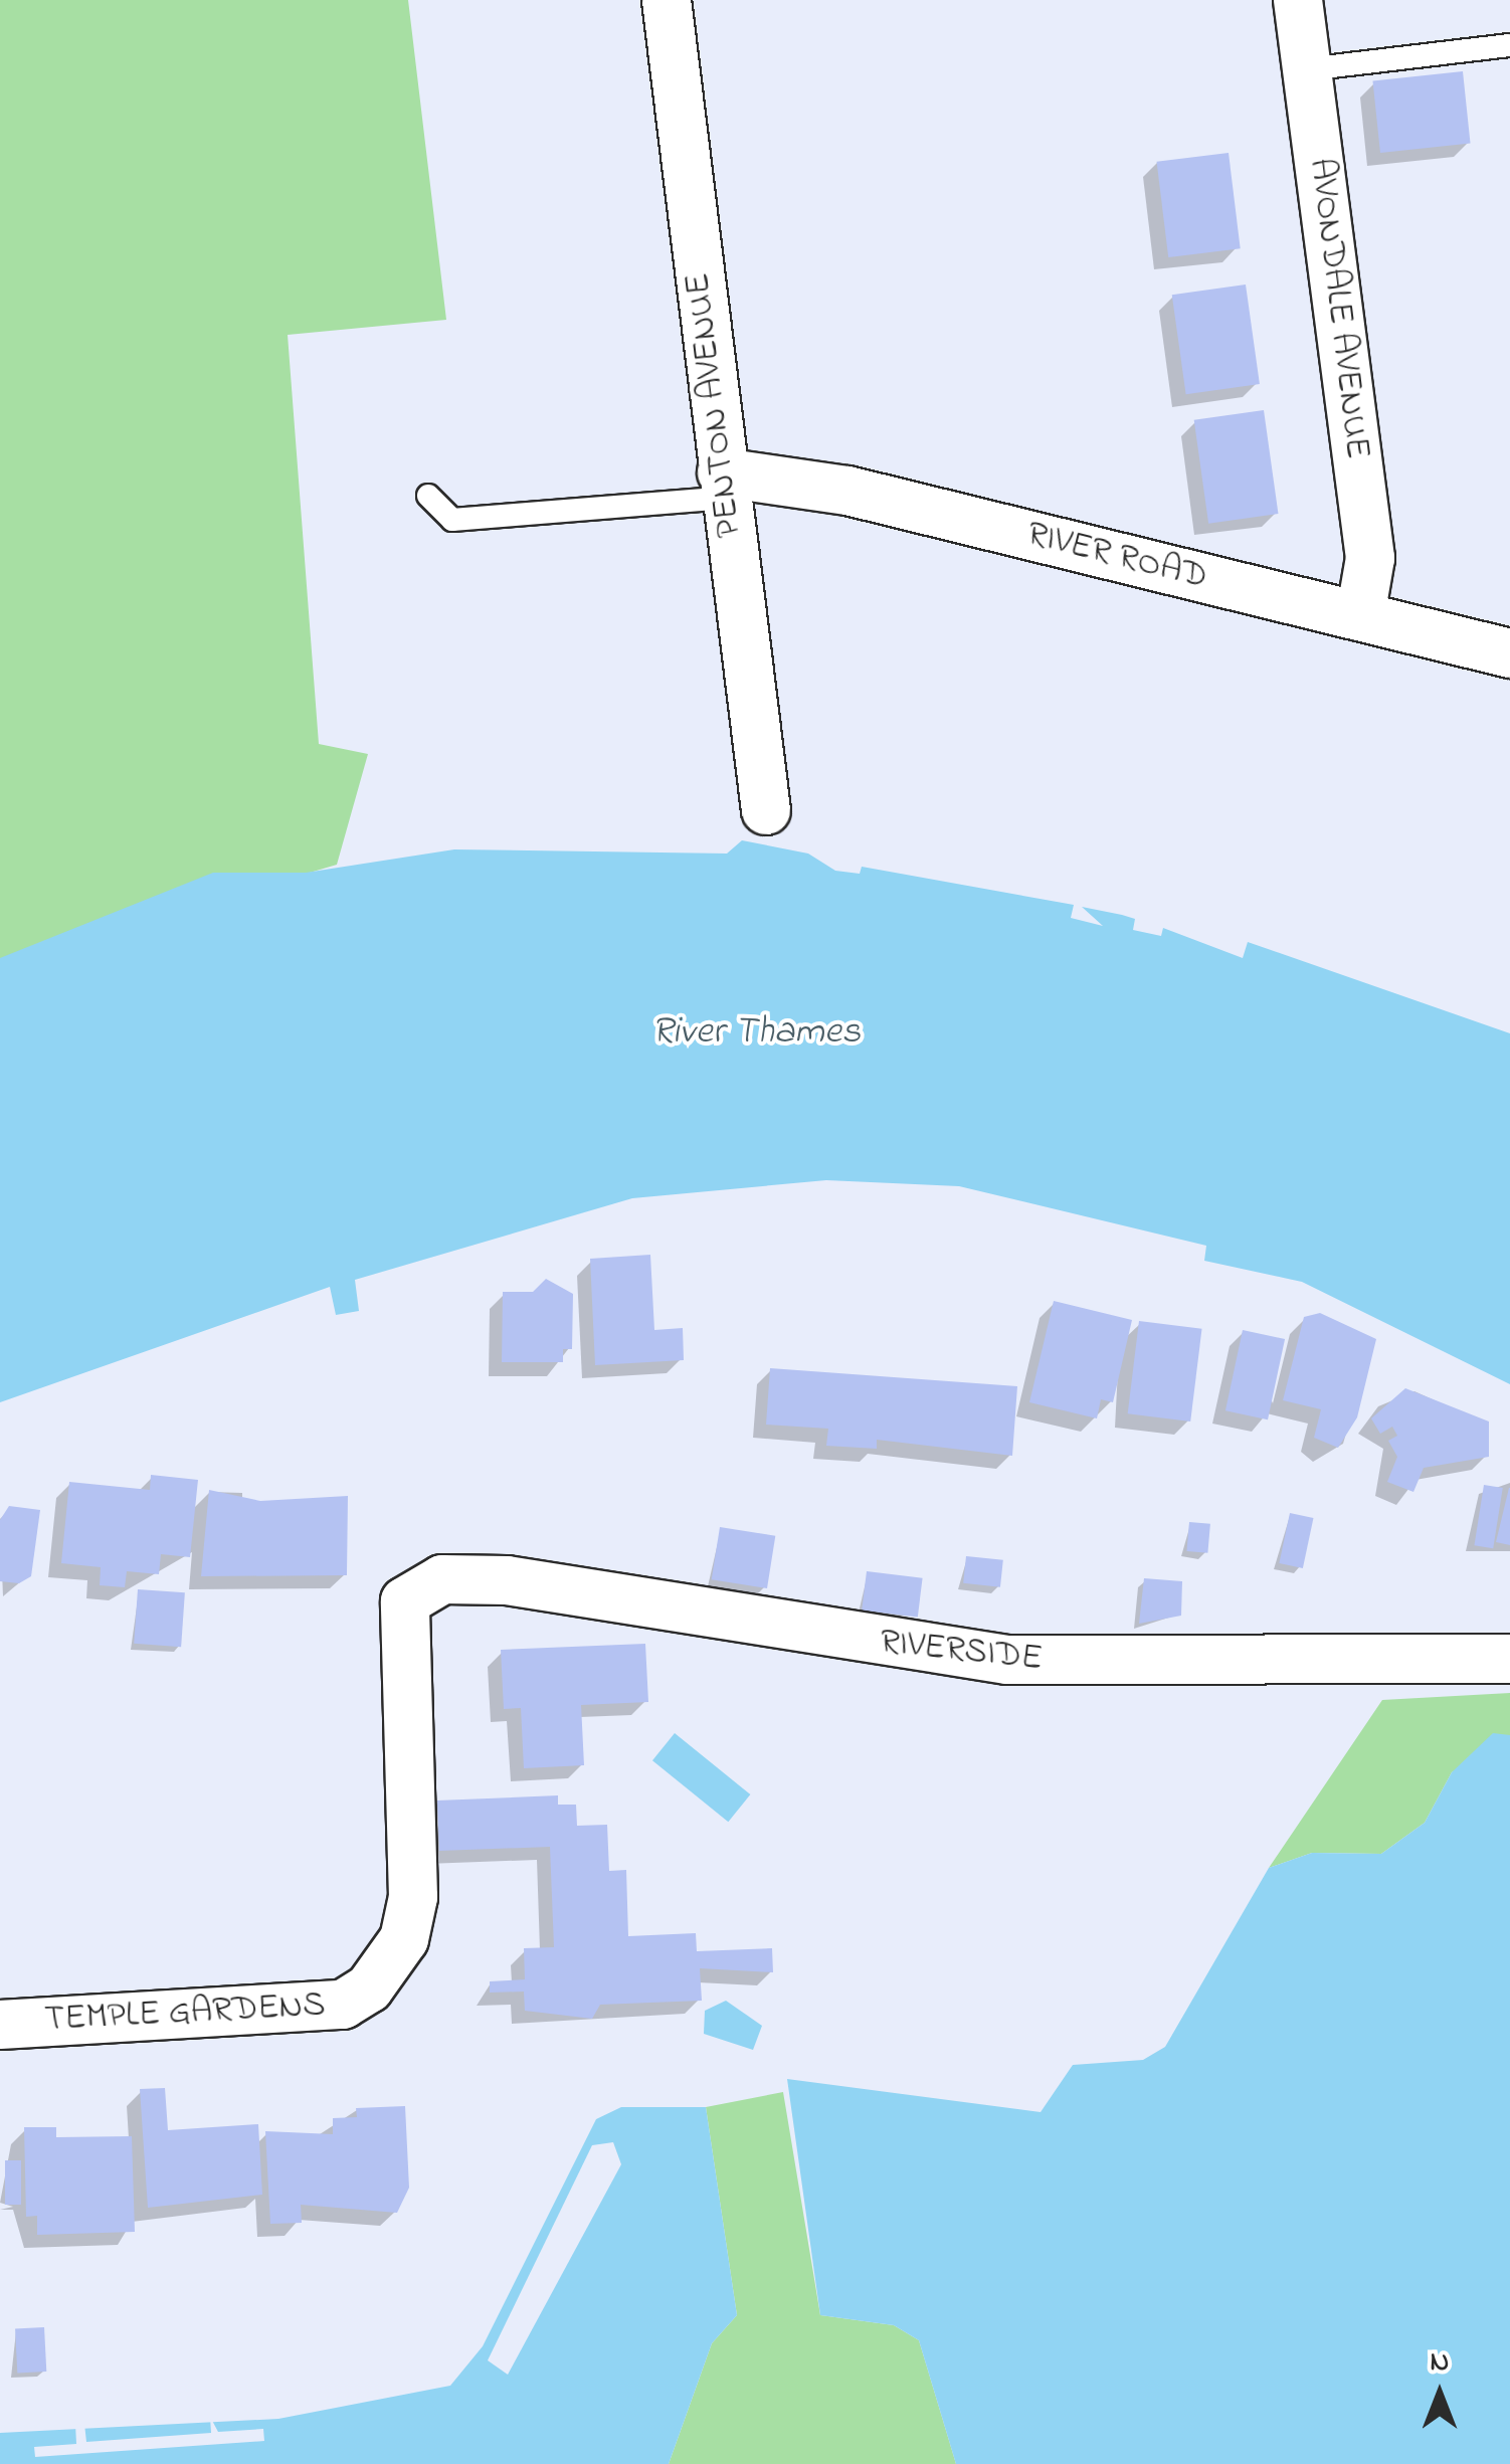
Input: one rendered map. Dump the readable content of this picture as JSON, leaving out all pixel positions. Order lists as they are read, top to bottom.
{
  "streets": {
    "street": [
      "AVONDALE AVENUE",
      "PENTON AVENUE",
      "RIVER ROAD",
      "RIVERSIDE",
      "TEMPLE GARDENS"
    ]
  },
  "crossings": [
    ["AVONDALE AVENUE", "RIVER ROAD"],
    ["PENTON AVENUE", "RIVER ROAD"],
    ["RIVERSIDE", "TEMPLE GARDENS"]
  ],
  "water": ["River Thames"],
  "north": "top"
}
